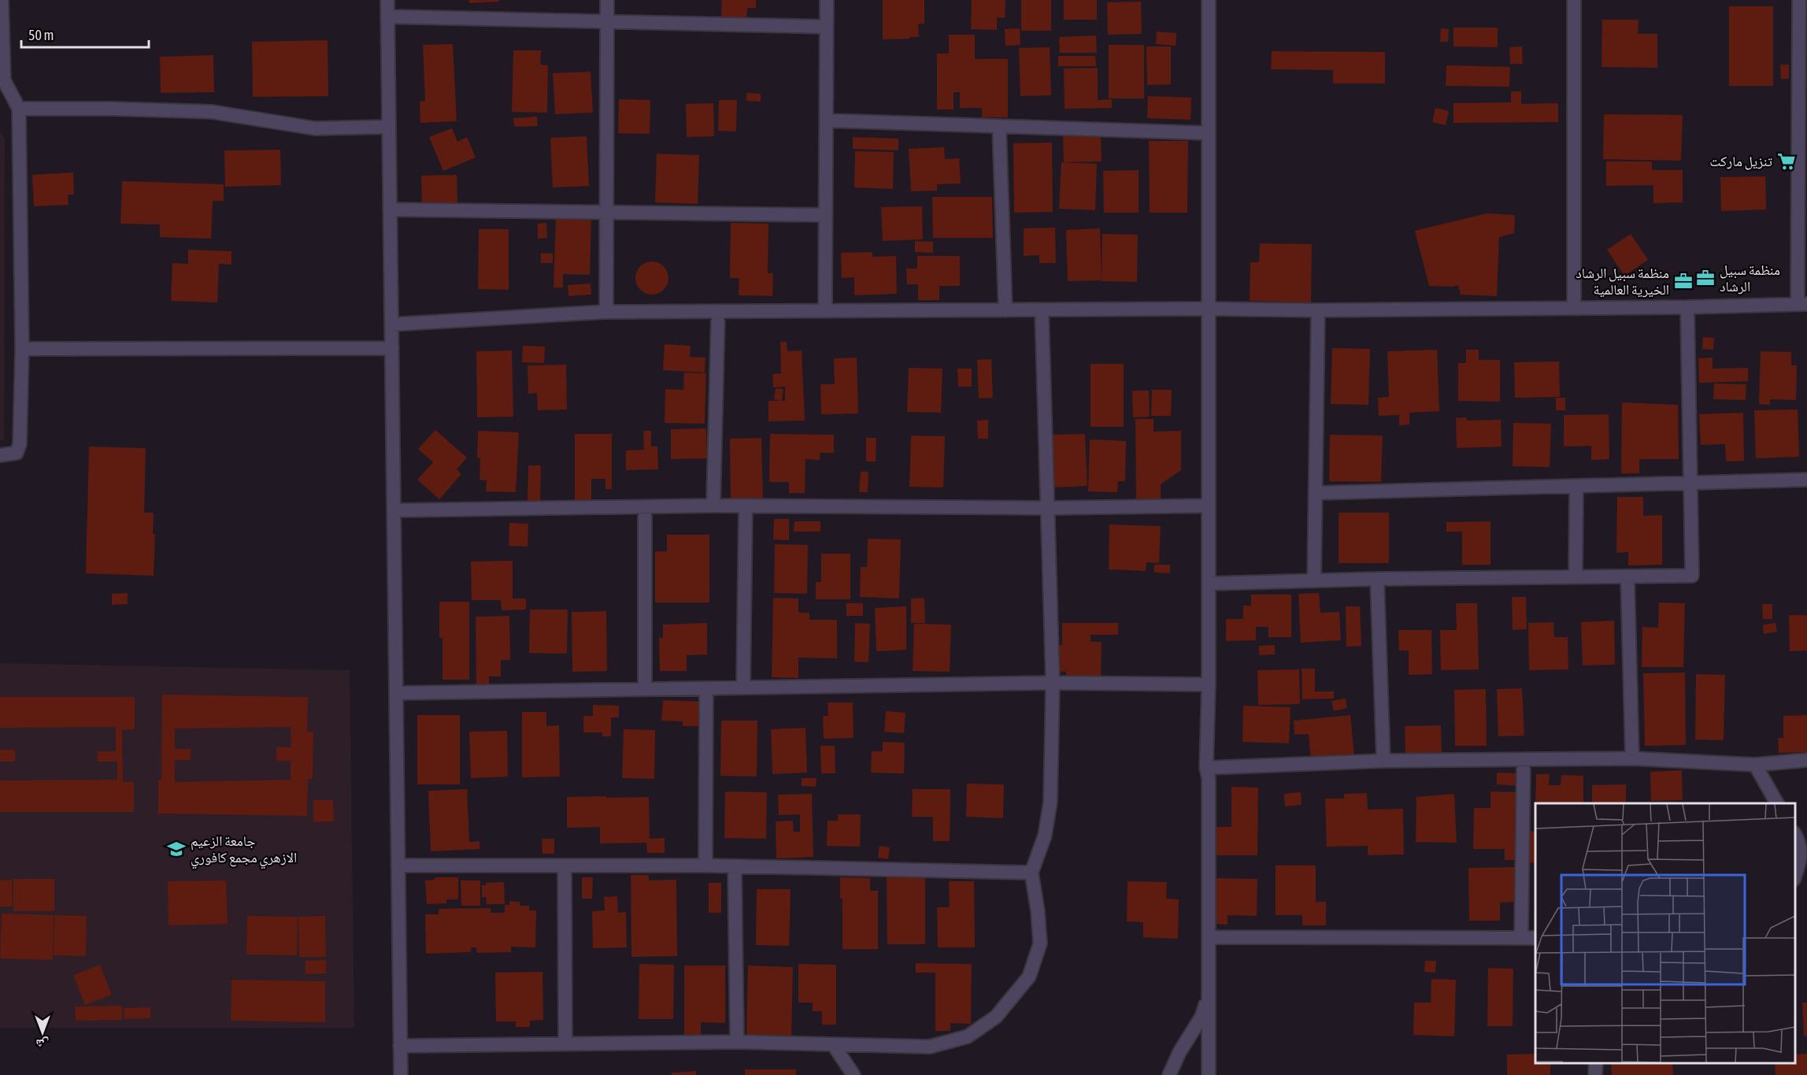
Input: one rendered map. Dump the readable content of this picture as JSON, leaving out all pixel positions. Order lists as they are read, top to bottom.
{
  "places": {
    "supermarket": ["تنزيل ماركت"],
    "office": ["منظمة سبيل الرشاد", "منظمة سبيل الرشاد الخيرية العالمية"],
    "school or university": ["جامعة الزعيم الازهري مجمع كافوري"]
  },
  "scale_bar": "50 m",
  "north": "bottom"
}
